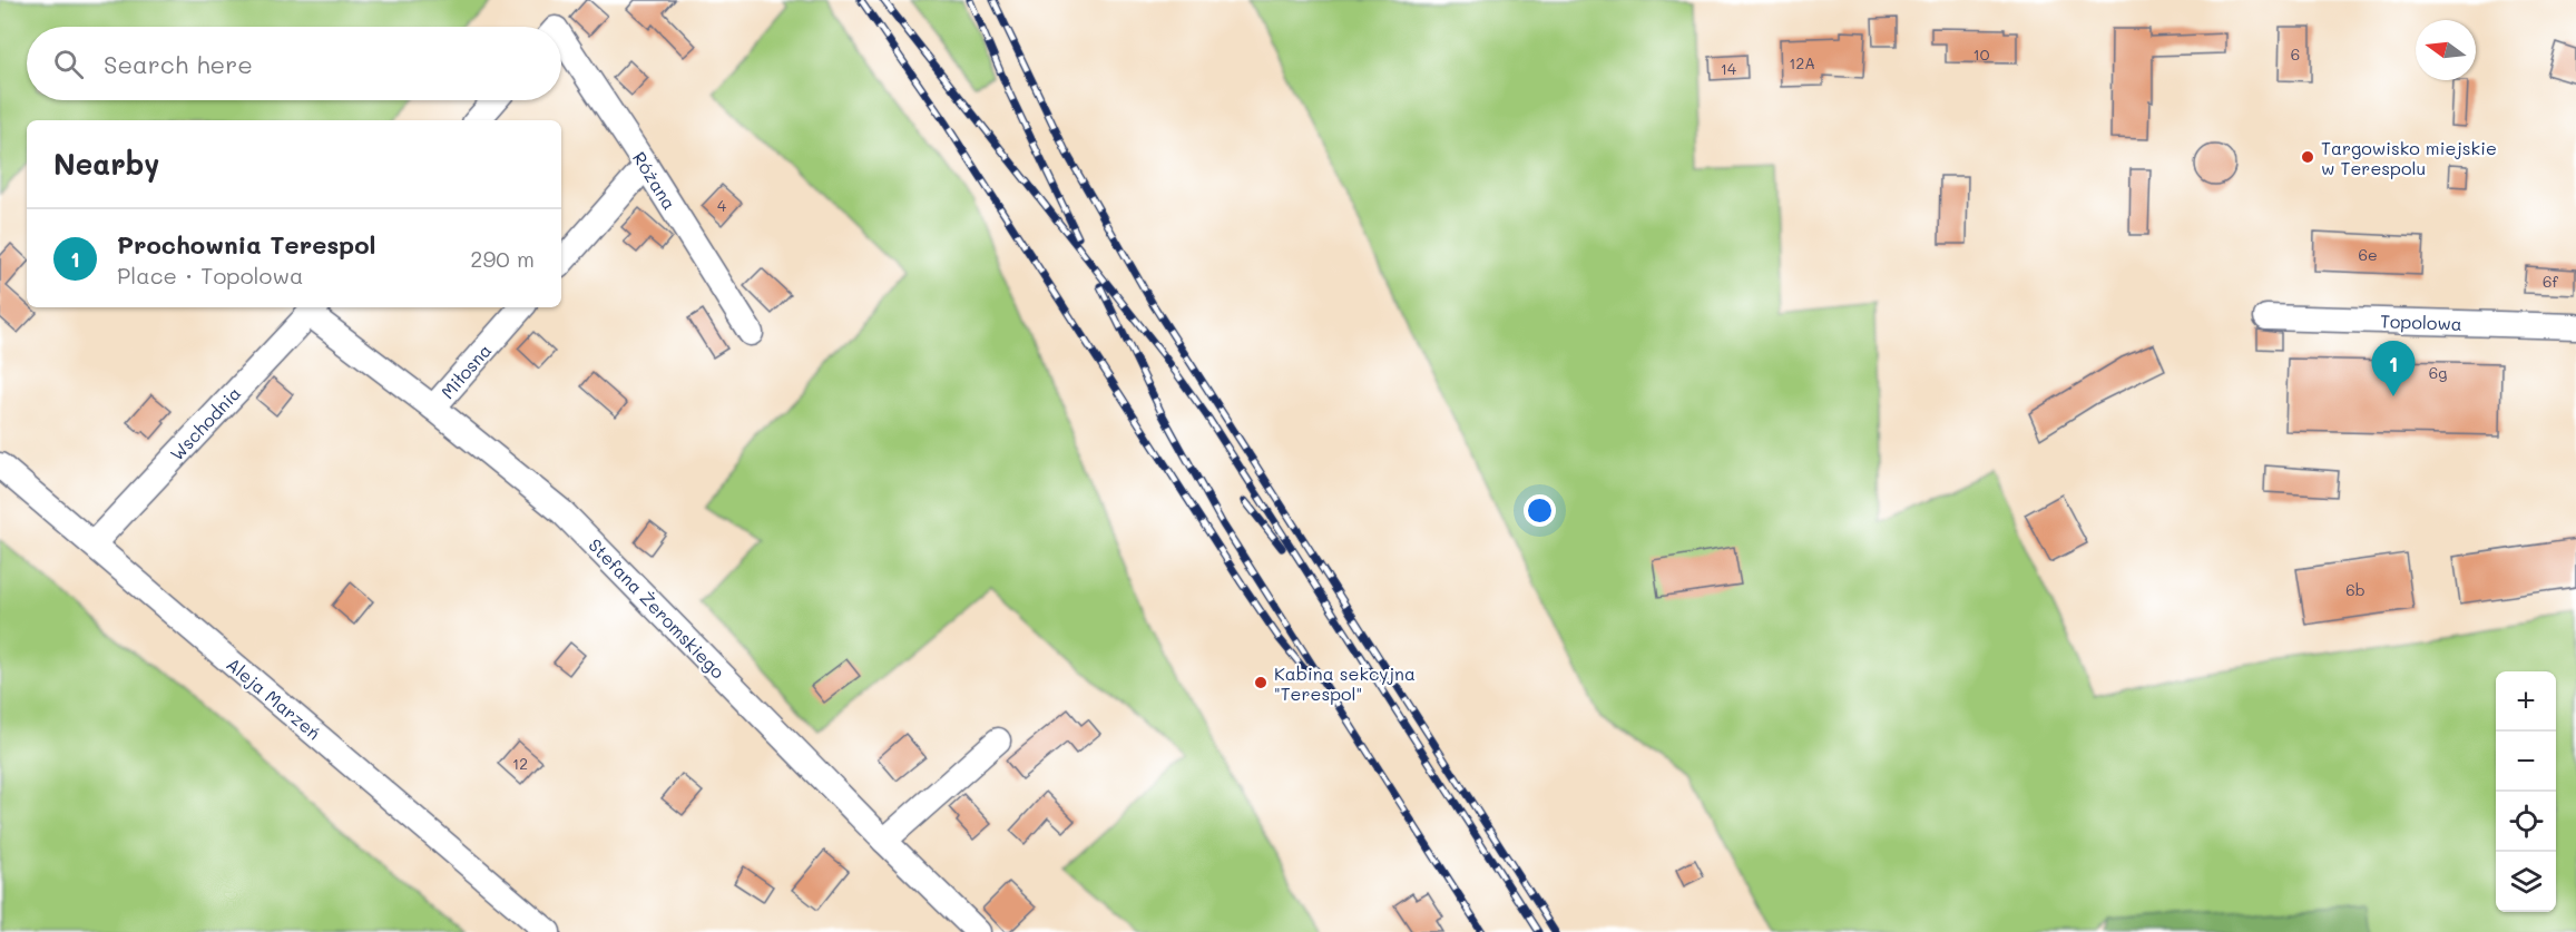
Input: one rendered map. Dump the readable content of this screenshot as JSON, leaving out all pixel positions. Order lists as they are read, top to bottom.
{
  "streets": {
    "street": [
      "Różana",
      "Topolowa",
      "Miłosna",
      "Wschodnia",
      "Stefana Żeromskiego",
      "Aleja Marzeń"
    ]
  },
  "crossings": [
    ["Miłosna", "Stefana Żeromskiego"],
    ["Wschodnia", "Stefana Żeromskiego"],
    ["Wschodnia", "Aleja Marzeń"]
  ],
  "places": ["Targowisko miejskie w Terespolu", "Kabina sekcyjna \"Terespol\""],
  "house_numbers": [
    "10",
    "6",
    "12A",
    "14",
    "4",
    "6e",
    "6f",
    "6g",
    "6b",
    "12"
  ],
  "north": "left",
  "page": {
    "search": "Search here",
    "heading": "Nearby",
    "list": [
      {
        "mark": "1",
        "name": "Prochownia Terespol",
        "note": "Place · Topolowa",
        "value": "290 m"
      }
    ],
    "pins": "1",
    "map_buttons": ["+", "−"]
  }
}
